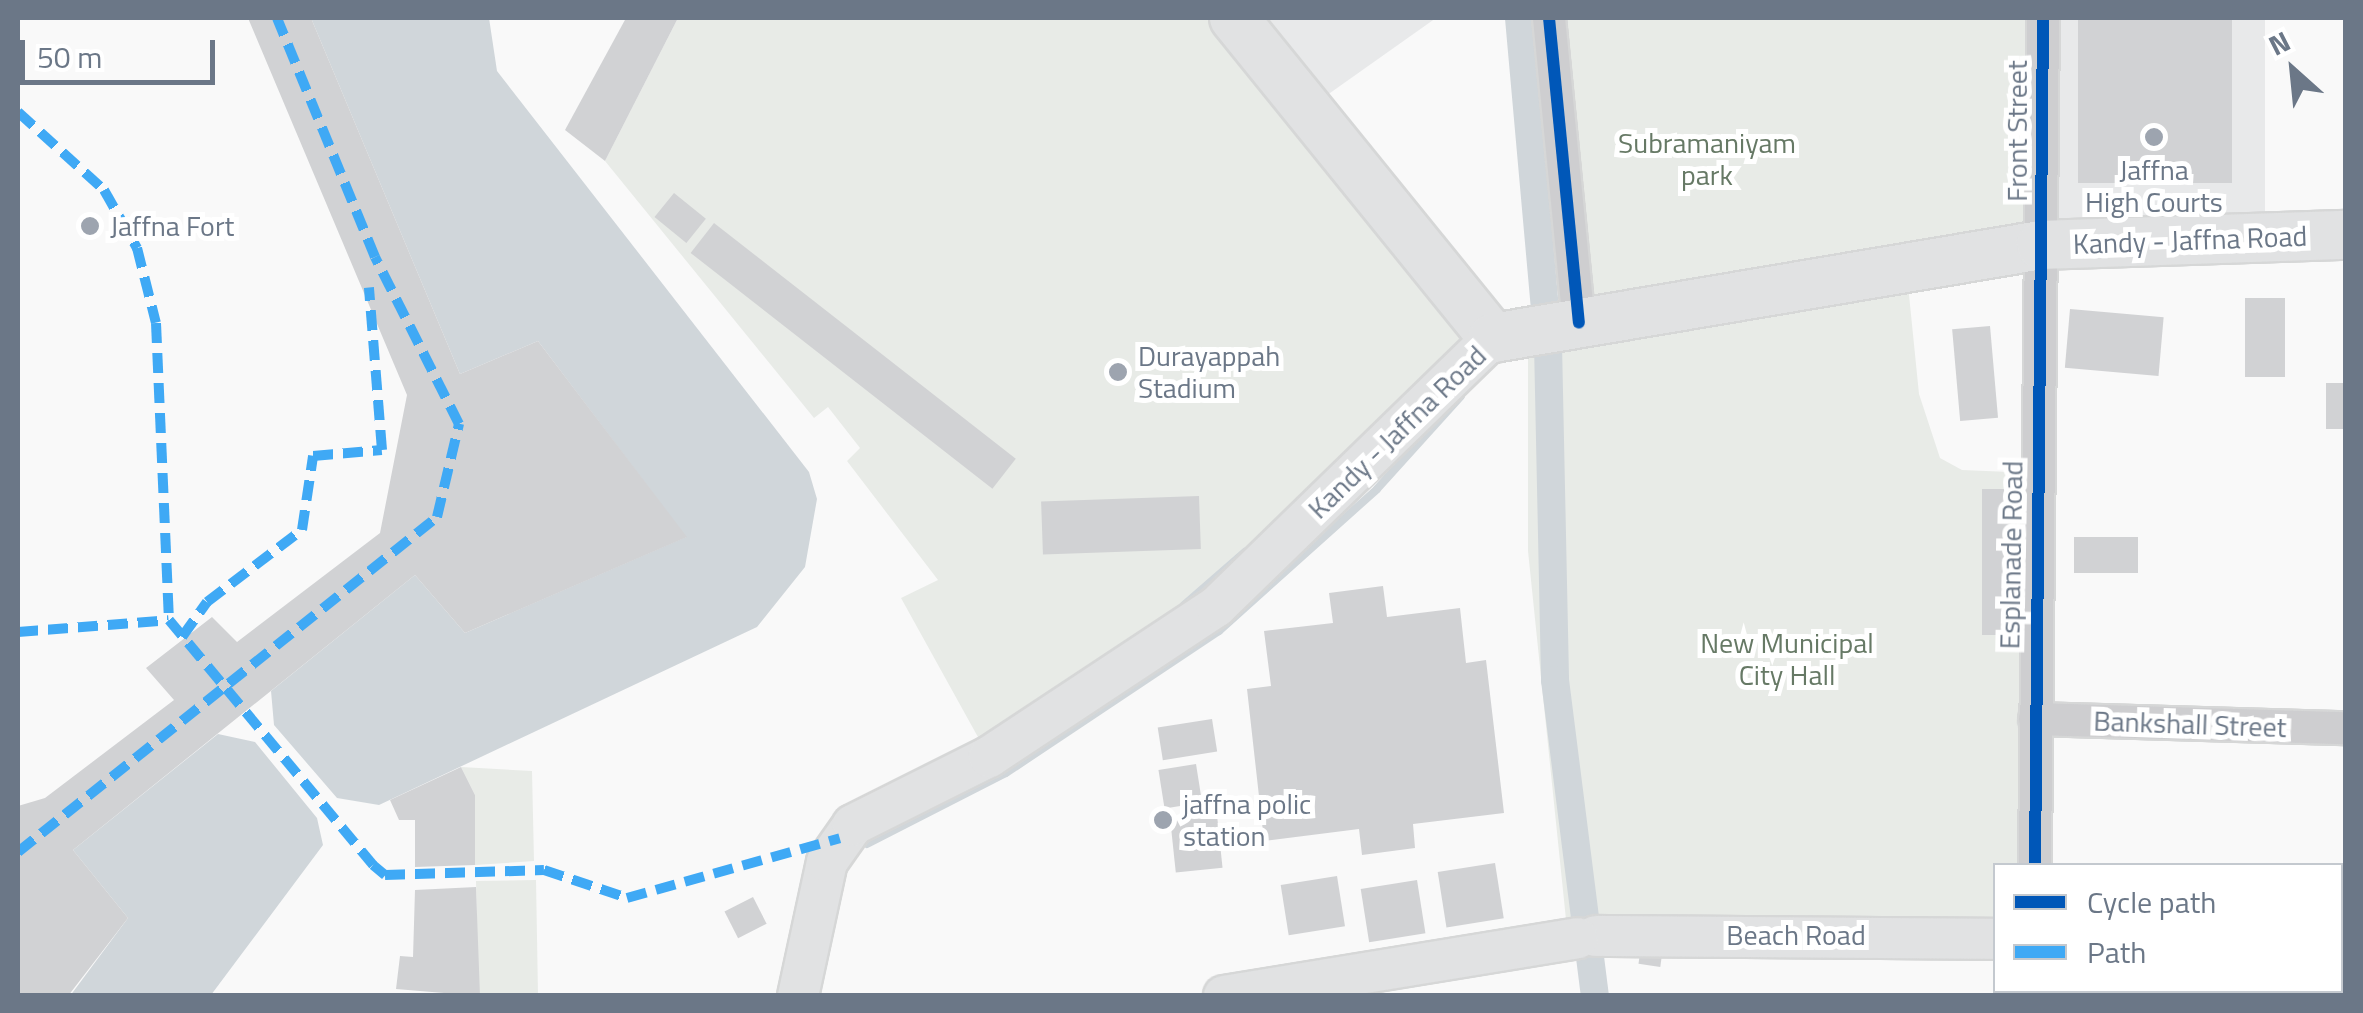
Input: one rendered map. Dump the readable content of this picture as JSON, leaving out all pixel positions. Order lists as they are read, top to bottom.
{
  "streets": {
    "highway": ["Kandy - Jaffna Road"],
    "main road": ["Beach Road"],
    "street": ["Front Street", "Esplanade Road", "Bankshall Street"]
  },
  "crossings": [
    ["Front Street", "Kandy - Jaffna Road"],
    ["Front Street", "Esplanade Road"],
    ["Kandy - Jaffna Road", "Esplanade Road"],
    ["Esplanade Road", "Bankshall Street"]
  ],
  "parks": ["Subramaniyam park", "New Municipal City Hall"],
  "places": [
    "Jaffna High Courts",
    "Jaffna Fort",
    "Durayappah Stadium",
    "jaffna polic station"
  ],
  "legend": ["Cycle path", "Path"],
  "scale_bar": "50 m",
  "north": "top left"
}
